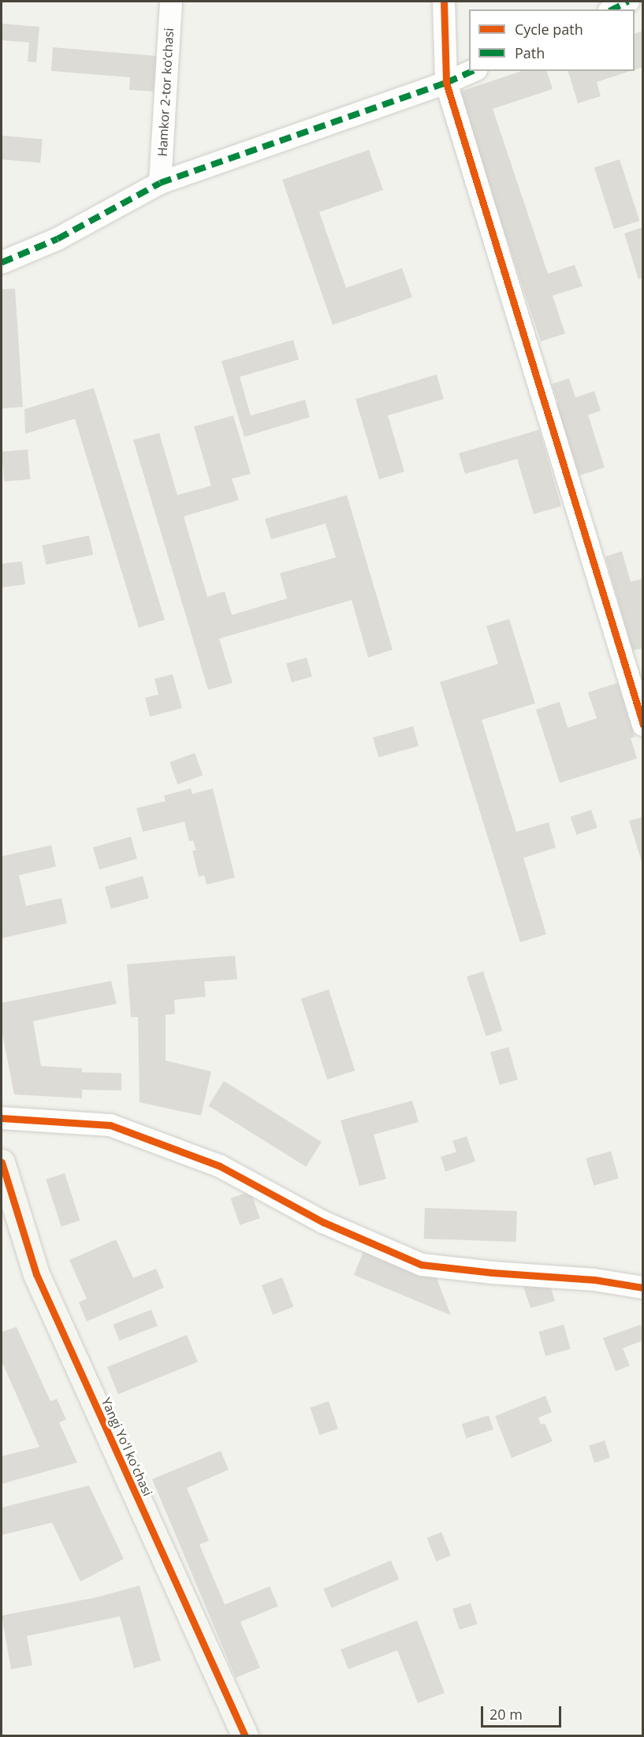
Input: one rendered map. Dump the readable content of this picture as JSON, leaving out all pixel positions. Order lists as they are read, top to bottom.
{
  "streets": {
    "street": ["Hamkor 2-tor koʼchasi", "Yangi Yoʻl koʻchasi"]
  },
  "legend": ["Cycle path", "Path"],
  "scale_bar": "20 m"
}
